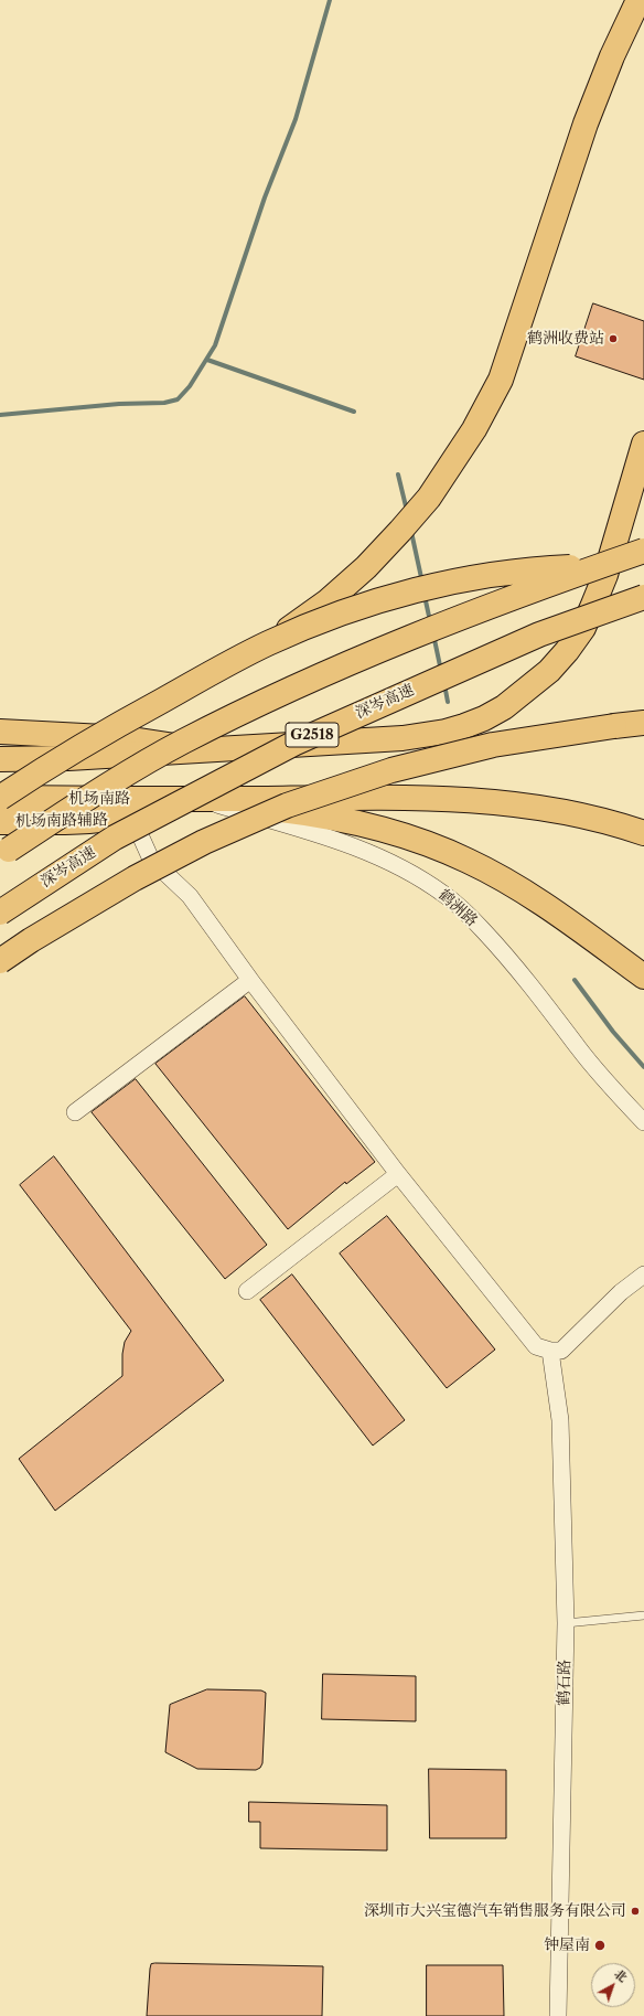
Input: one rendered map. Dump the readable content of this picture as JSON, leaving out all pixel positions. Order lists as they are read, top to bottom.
{
  "streets": {
    "main road": [
      "深岑高速",
      "G2518",
      "机场南路",
      "机场南路辅路"
    ],
    "street": ["鹤洲路", "鹤石路"]
  },
  "crossings": [
    ["机场南路", "机场南路辅路"],
    ["机场南路", "鹤洲路"],
    ["机场南路辅路", "鹤洲路"]
  ],
  "places": ["鹤洲收费站", "深圳市大兴宝德汽车销售服务有限公司", "钟屋南"],
  "north": "top right"
}
